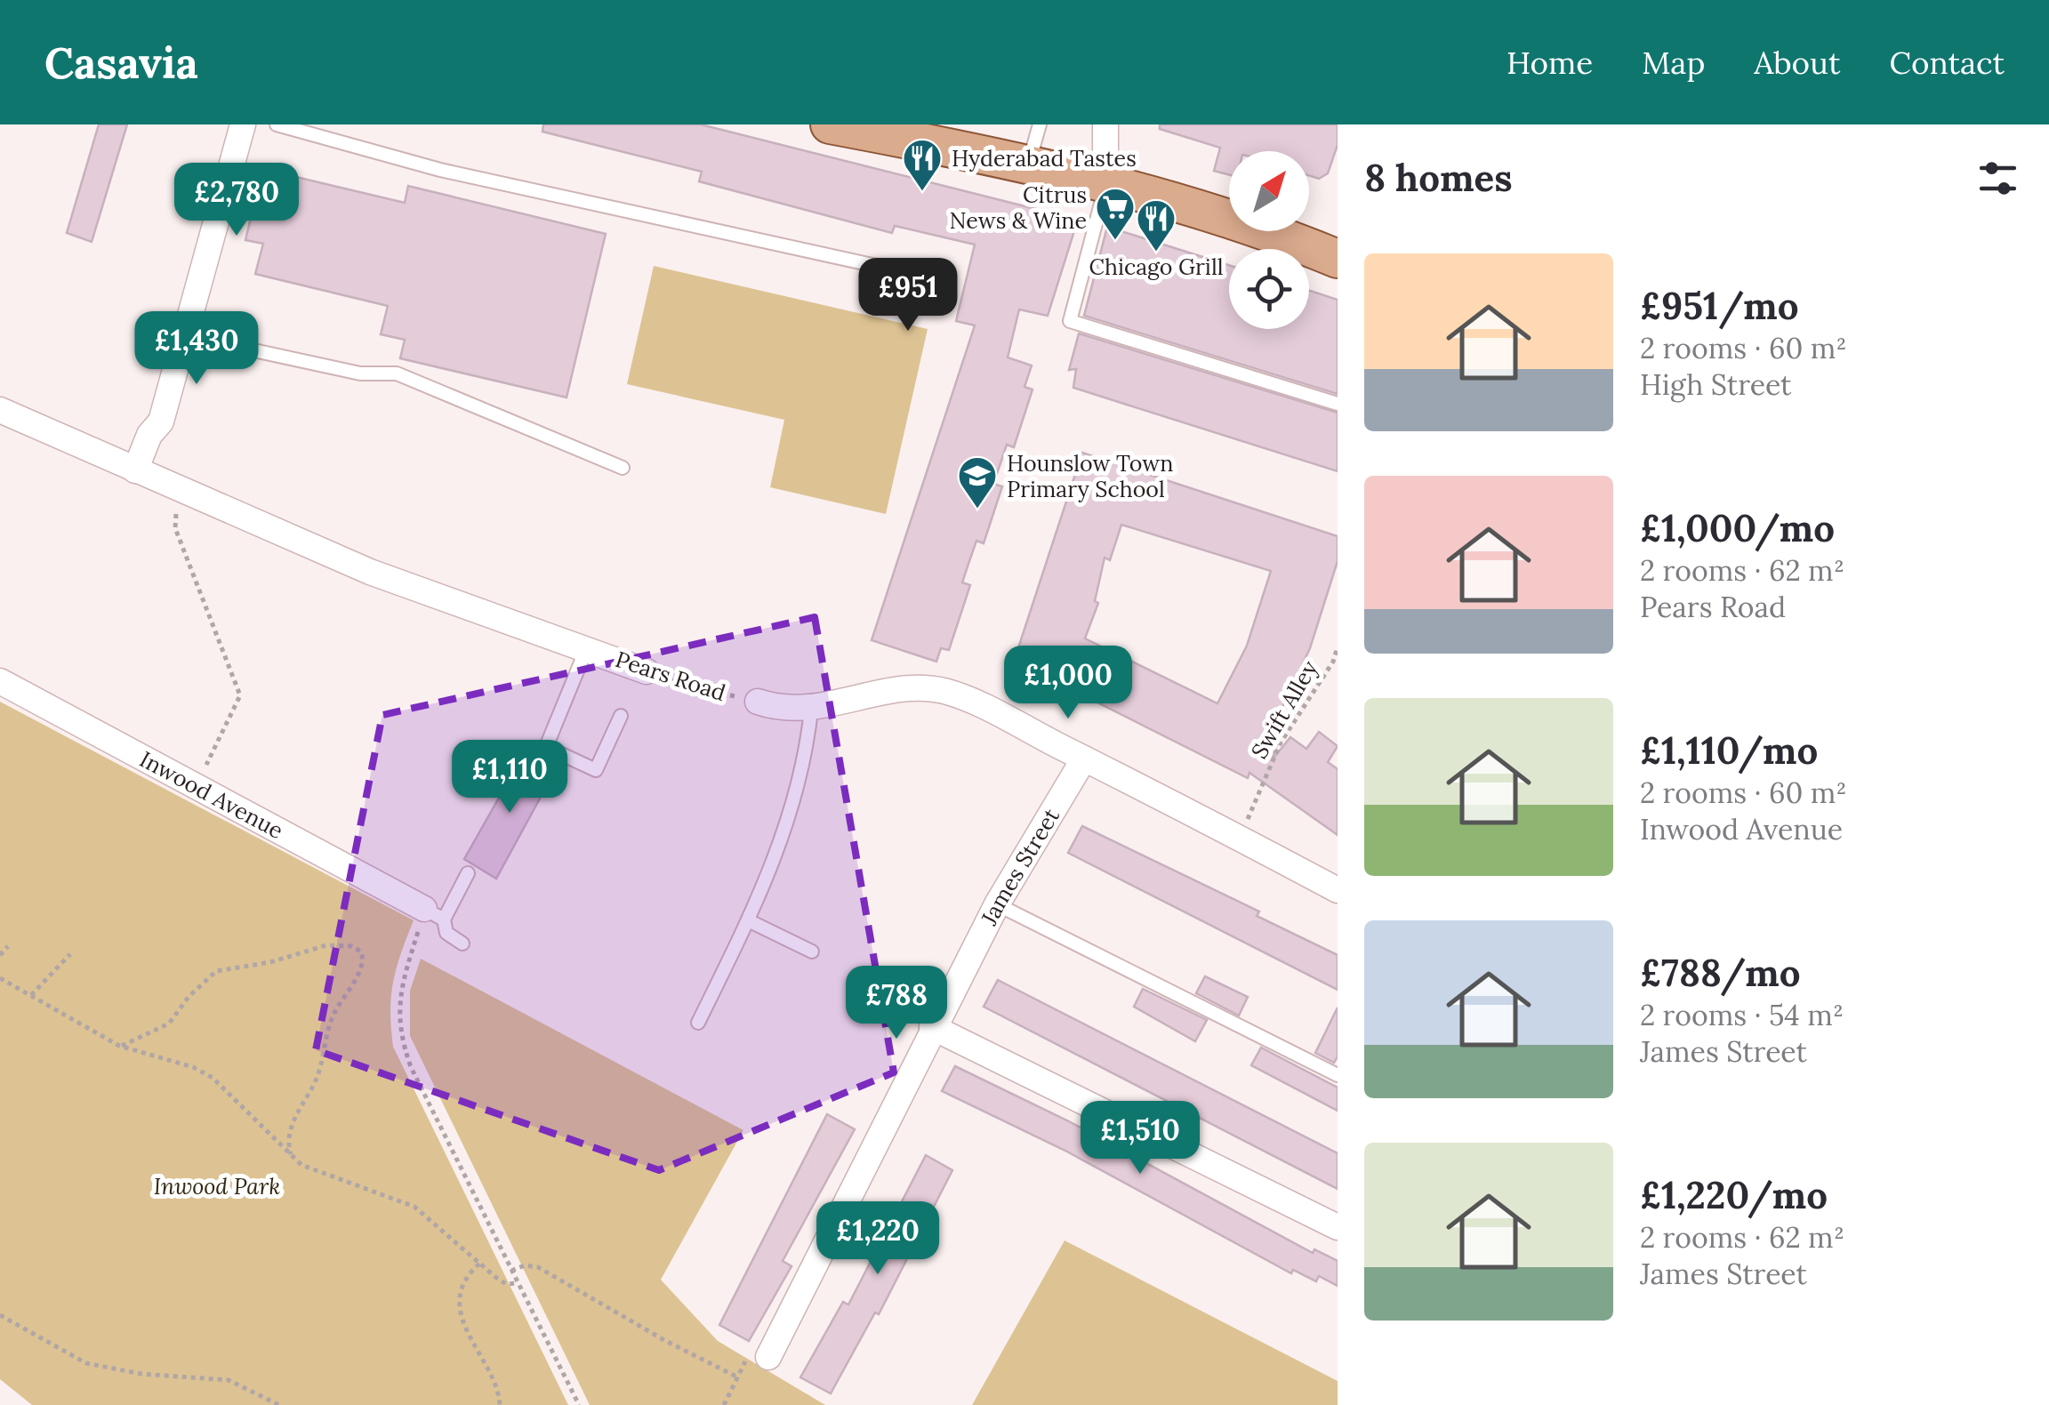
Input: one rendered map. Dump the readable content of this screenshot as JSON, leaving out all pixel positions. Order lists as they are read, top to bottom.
{
  "streets": {
    "street": ["Pears Road", "Inwood Avenue", "James Street"],
    "path": ["Swift Alley"]
  },
  "parks": ["Inwood Park"],
  "places": {
    "restaurant": ["Hyderabad Tastes", "Chicago Grill"],
    "supermarket": ["Citrus News & Wine"],
    "school or university": ["Hounslow Town Primary School"]
  },
  "north": "top right",
  "page": {
    "header": "Casavia",
    "nav": [
      "Home",
      "Map",
      "About",
      "Contact"
    ],
    "heading": "8 homes",
    "price": [
      "£2,780",
      "£951",
      "£1,430",
      "£1,000",
      "£1,110",
      "£788",
      "£1,510",
      "£1,220"
    ],
    "list": [
      {
        "name": "£951/mo",
        "note": "2 rooms · 60 m² · High Street"
      },
      {
        "name": "£1,000/mo",
        "note": "2 rooms · 62 m² · Pears Road"
      },
      {
        "name": "£1,110/mo",
        "note": "2 rooms · 60 m² · Inwood Avenue"
      },
      {
        "name": "£788/mo",
        "note": "2 rooms · 54 m² · James Street"
      },
      {
        "name": "£1,220/mo",
        "note": "2 rooms · 62 m² · James Street"
      }
    ]
  }
}
